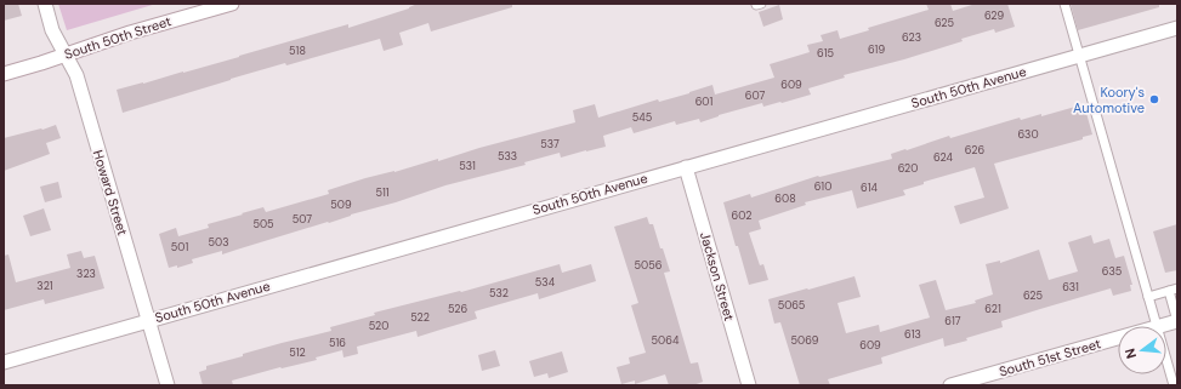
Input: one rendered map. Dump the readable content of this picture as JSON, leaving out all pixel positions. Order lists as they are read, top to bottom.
{
  "streets": {
    "street": [
      "South 50th Street",
      "South 50th Avenue",
      "Howard Street",
      "Jackson Street",
      "South 51st Street"
    ]
  },
  "crossings": [
    ["South 50th Street", "Howard Street"],
    ["South 50th Avenue", "Howard Street"],
    ["South 50th Avenue", "Jackson Street"]
  ],
  "places": ["Koory's Automotive"],
  "house_numbers": [
    "629",
    "625",
    "623",
    "619",
    "518",
    "615",
    "609",
    "607",
    "601",
    "545",
    "630",
    "537",
    "626",
    "533",
    "624",
    "531",
    "620",
    "610",
    "614",
    "511",
    "608",
    "509",
    "602",
    "507",
    "505",
    "503",
    "501",
    "5056",
    "635",
    "323",
    "534",
    "321",
    "631",
    "532",
    "625",
    "5065",
    "526",
    "621",
    "522",
    "617",
    "520",
    "613",
    "5064",
    "5069",
    "516",
    "609",
    "512"
  ],
  "north": "left"
}
